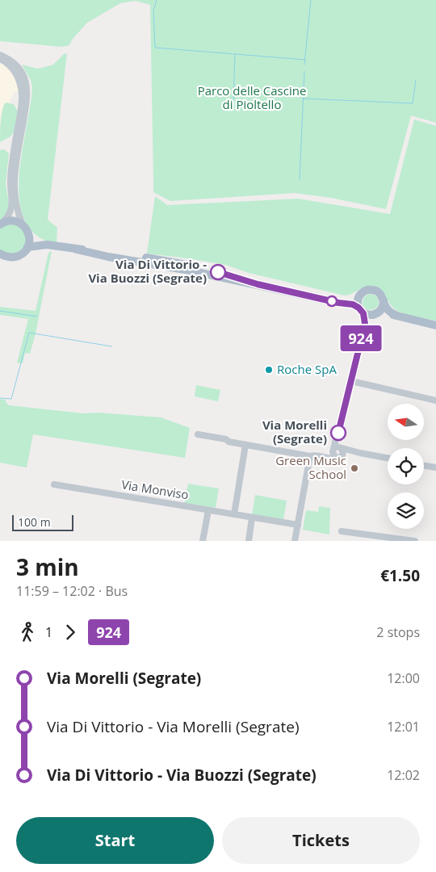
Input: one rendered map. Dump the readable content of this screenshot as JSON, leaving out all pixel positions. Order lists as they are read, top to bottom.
{
  "streets": {
    "street": ["Via Monviso"]
  },
  "parks": ["Parco delle Cascine di Pioltello"],
  "places": [
    "Via Di Vittorio - Via Buozzi (Segrate)",
    "Roche SpA",
    "Via Morelli (Segrate)",
    "Green Music School"
  ],
  "lines": ["bus line 924"],
  "scale_bar": "100 m",
  "north": "left",
  "page": {
    "on_map": "924",
    "scale": "100 m",
    "heading": ["3 min", "11:59 – 12:02 · Bus", "€1.50"],
    "legs": ["1", "924", "2 stops"],
    "list": [
      {
        "name": "Via Morelli (Segrate)",
        "value": "12:00"
      },
      {
        "name": "Via Di Vittorio - Via Morelli (Segrate)",
        "value": "12:01"
      },
      {
        "name": "Via Di Vittorio - Via Buozzi (Segrate)",
        "value": "12:02"
      }
    ],
    "buttons": ["Start", "Tickets"]
  }
}
